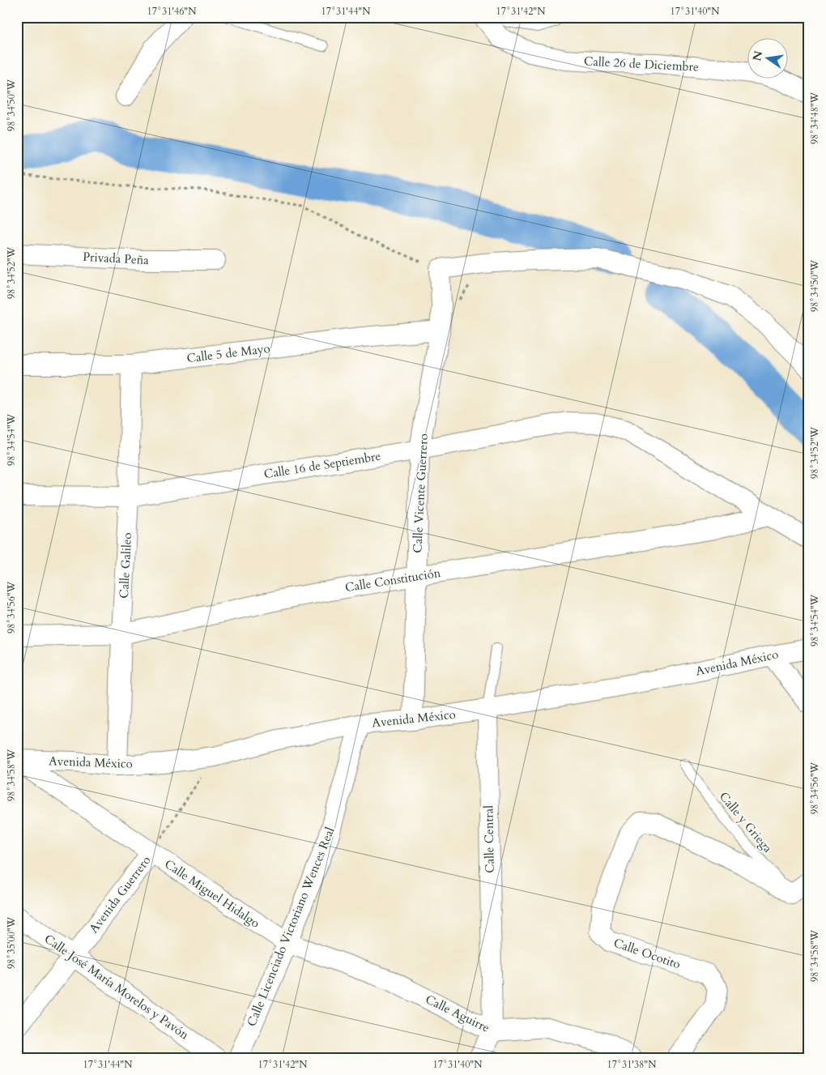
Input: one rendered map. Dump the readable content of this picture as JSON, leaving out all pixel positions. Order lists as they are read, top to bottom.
{
  "streets": {
    "street": [
      "Calle 26 de Diciembre",
      "Privada Peña",
      "Calle 5 de Mayo",
      "Calle 16 de Septiembre",
      "Calle Vicente Guerrero",
      "Calle Galileo",
      "Calle Constitución",
      "Avenida México",
      "Calle Central",
      "Calle Miguel Hidalgo",
      "Avenida Guerrero",
      "Calle Licenciado Victoriano Wences Real",
      "Calle Ocotito",
      "Calle José María Morelos y Pavón",
      "Calle Aguirre"
    ],
    "lane": ["Calle y Griega"]
  },
  "crossings": [
    ["Calle 5 de Mayo", "Calle Vicente Guerrero"],
    ["Calle 5 de Mayo", "Calle Galileo"],
    ["Calle 16 de Septiembre", "Calle Vicente Guerrero"],
    ["Calle 16 de Septiembre", "Calle Galileo"],
    ["Calle 16 de Septiembre", "Calle Constitución"],
    ["Calle Vicente Guerrero", "Calle Constitución"],
    ["Calle Vicente Guerrero", "Avenida México"],
    ["Calle Galileo", "Calle Constitución"],
    ["Calle Galileo", "Avenida México"],
    ["Avenida México", "Calle Central"],
    ["Avenida México", "Calle Miguel Hidalgo"],
    ["Avenida México", "Avenida Guerrero"],
    ["Avenida México", "Calle Licenciado Victoriano Wences Real"],
    ["Calle y Griega", "Calle Ocotito"],
    ["Calle Central", "Calle Aguirre"],
    ["Calle Miguel Hidalgo", "Avenida Guerrero"],
    ["Calle Miguel Hidalgo", "Calle Licenciado Victoriano Wences Real"],
    ["Calle Miguel Hidalgo", "Calle Aguirre"],
    ["Avenida Guerrero", "Calle José María Morelos y Pavón"],
    ["Calle Licenciado Victoriano Wences Real", "Calle Aguirre"]
  ],
  "north": "left",
  "coordinates": [
    "17°31'46\"N",
    "17°31'44\"N",
    "17°31'42\"N",
    "17°31'40\"N",
    "98°34'50\"W",
    "98°34'48\"W",
    "98°34'52\"W",
    "98°34'54\"W",
    "98°34'56\"W",
    "98°34'58\"W",
    "98°35'00\"W",
    "17°31'38\"N"
  ]
}
